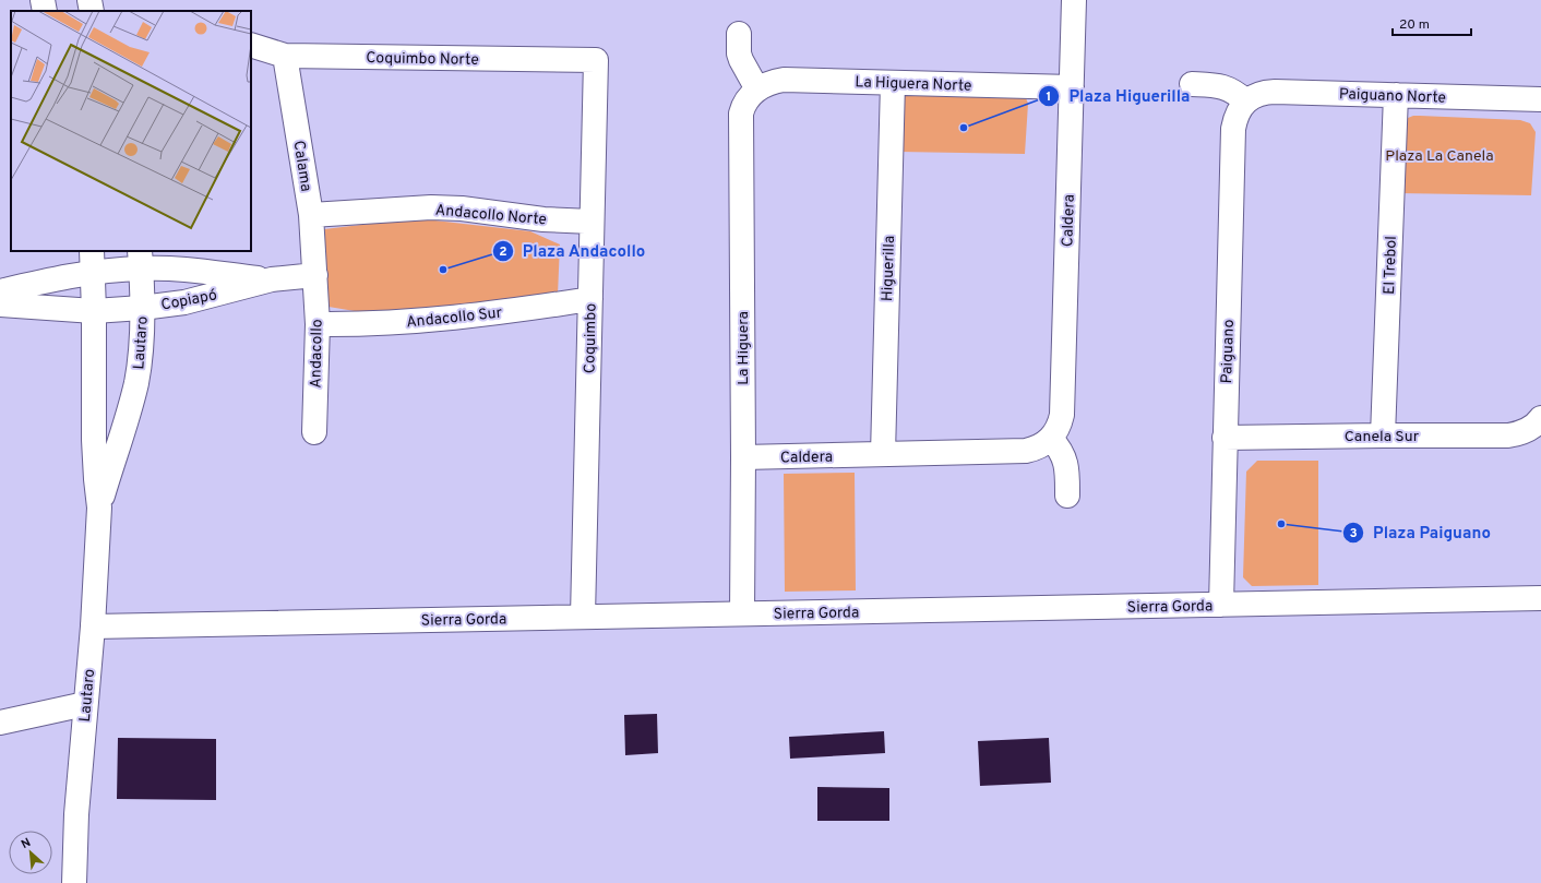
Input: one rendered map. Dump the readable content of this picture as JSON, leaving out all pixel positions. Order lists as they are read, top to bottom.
{
  "streets": {
    "street": [
      "Coquimbo Norte",
      "La Higuera Norte",
      "Paiguano Norte",
      "Calama",
      "Andacollo Norte",
      "Caldera",
      "El Trebol",
      "Higuerilla",
      "Copiapó",
      "Andacollo Sur",
      "Coquimbo",
      "Lautaro",
      "La Higuera",
      "Paiguano",
      "Andacollo",
      "Canela Sur",
      "Sierra Gorda"
    ]
  },
  "crossings": [
    ["Coquimbo Norte", "Calama"],
    ["Coquimbo Norte", "Coquimbo"],
    ["La Higuera Norte", "Caldera"],
    ["La Higuera Norte", "Higuerilla"],
    ["La Higuera Norte", "La Higuera"],
    ["Paiguano Norte", "El Trebol"],
    ["Paiguano Norte", "Paiguano"],
    ["Calama", "Andacollo Norte"],
    ["Calama", "Copiapó"],
    ["Calama", "Andacollo"],
    ["Andacollo Norte", "Coquimbo"],
    ["Caldera", "Higuerilla"],
    ["Caldera", "La Higuera"],
    ["El Trebol", "Canela Sur"],
    ["Copiapó", "Lautaro"],
    ["Copiapó", "Andacollo"],
    ["Andacollo Sur", "Coquimbo"],
    ["Andacollo Sur", "Andacollo"],
    ["Coquimbo", "Sierra Gorda"],
    ["Lautaro", "Sierra Gorda"],
    ["La Higuera", "Sierra Gorda"],
    ["Paiguano", "Canela Sur"],
    ["Paiguano", "Sierra Gorda"]
  ],
  "parks": ["Plaza La Canela"],
  "places": ["Plaza Higuerilla", "Plaza Andacollo", "Plaza Paiguano"],
  "scale_bar": "20 m",
  "north": "top left"
}
